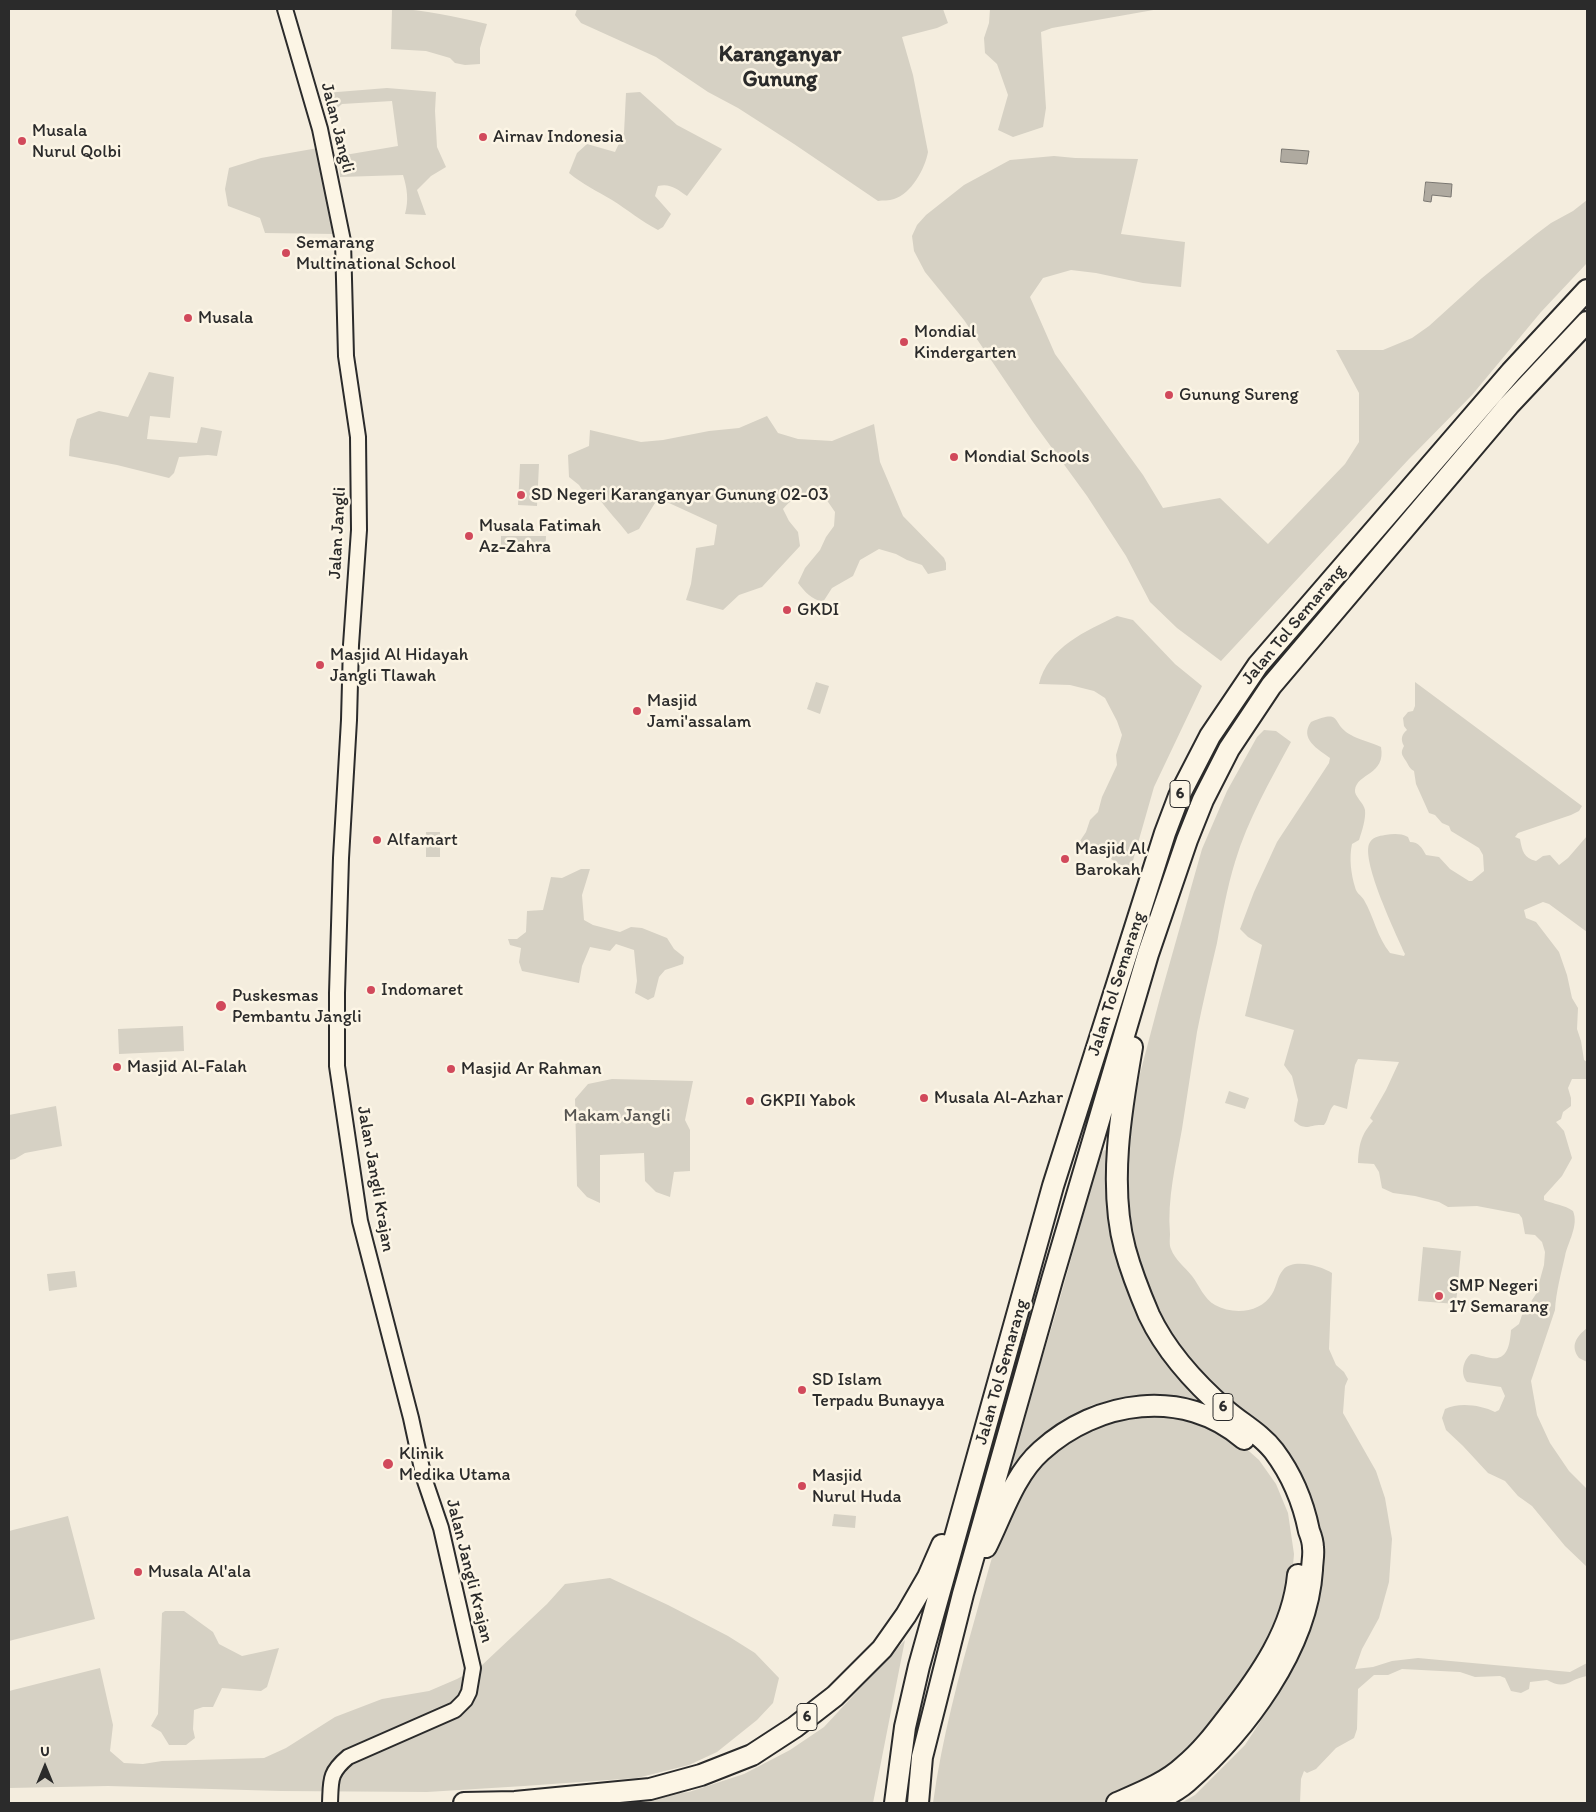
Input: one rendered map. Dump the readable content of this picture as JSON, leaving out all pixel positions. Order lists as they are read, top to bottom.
{
  "streets": {
    "highway": ["Jalan Tol Semarang", "6"],
    "street": ["Jalan Jangli", "Jalan Jangli Krajan"]
  },
  "crossings": [
    ["Jalan Jangli", "Jalan Jangli Krajan"],
    ["Jalan Tol Semarang", "6"]
  ],
  "districts": ["Karanganyar Gunung"],
  "parks": ["Makam Jangli"],
  "places": [
    "Airnav Indonesia",
    "Musala Nurul Qolbi",
    "Semarang Multinational School",
    "Musala",
    "Mondial Kindergarten",
    "Gunung Sureng",
    "Mondial Schools",
    "SD Negeri Karanganyar Gunung 02-03",
    "Musala Fatimah Az-Zahra",
    "GKDI",
    "Masjid Al Hidayah Jangli Tlawah",
    "Masjid Jami'assalam",
    "Alfamart",
    "Masjid Al Barokah",
    "Indomaret",
    "Puskesmas Pembantu Jangli",
    "Masjid Al-Falah",
    "Masjid Ar Rahman",
    "Musala Al-Azhar",
    "GKPII Yabok",
    "SMP Negeri 17 Semarang",
    "SD Islam Terpadu Bunayya",
    "Klinik Medika Utama",
    "Masjid Nurul Huda",
    "Musala Al'ala"
  ],
  "north": "top"
}
